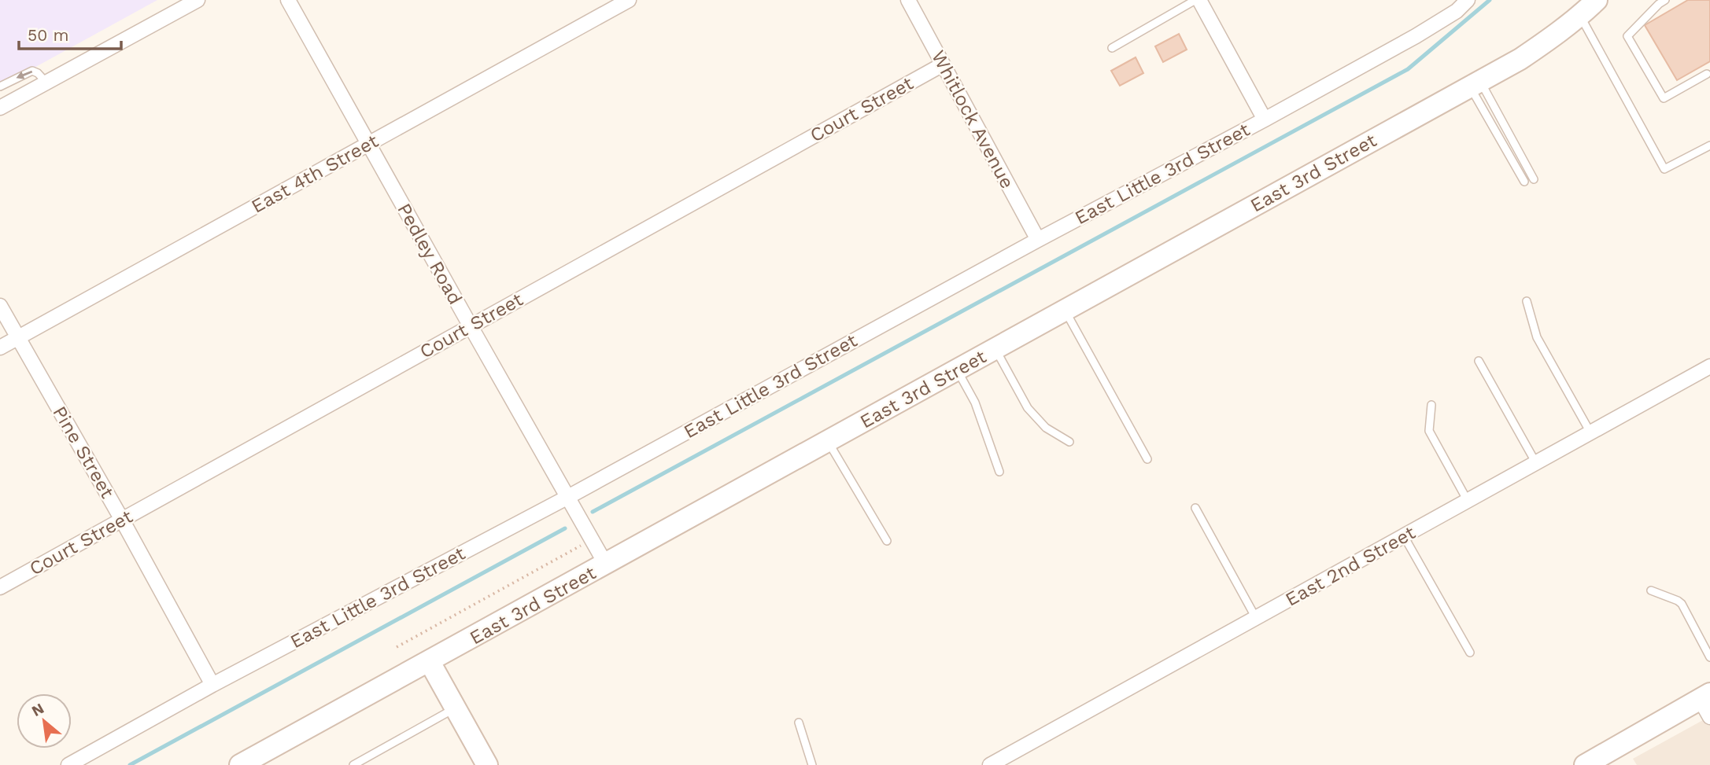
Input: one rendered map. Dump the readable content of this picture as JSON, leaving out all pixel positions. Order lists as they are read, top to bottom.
{
  "streets": {
    "main road": ["East 3rd Street"],
    "street": [
      "Court Street",
      "Whitlock Avenue",
      "East 4th Street",
      "East Little 3rd Street",
      "Pedley Road",
      "Pine Street",
      "East 2nd Street"
    ]
  },
  "crossings": [
    ["Court Street", "Whitlock Avenue"],
    ["Court Street", "Pedley Road"],
    ["Court Street", "Pine Street"],
    ["Whitlock Avenue", "East Little 3rd Street"],
    ["East 3rd Street", "Pedley Road"],
    ["East 4th Street", "Pedley Road"],
    ["East 4th Street", "Pine Street"],
    ["East Little 3rd Street", "Pedley Road"],
    ["East Little 3rd Street", "Pine Street"]
  ],
  "scale_bar": "50 m",
  "north": "top left"
}
